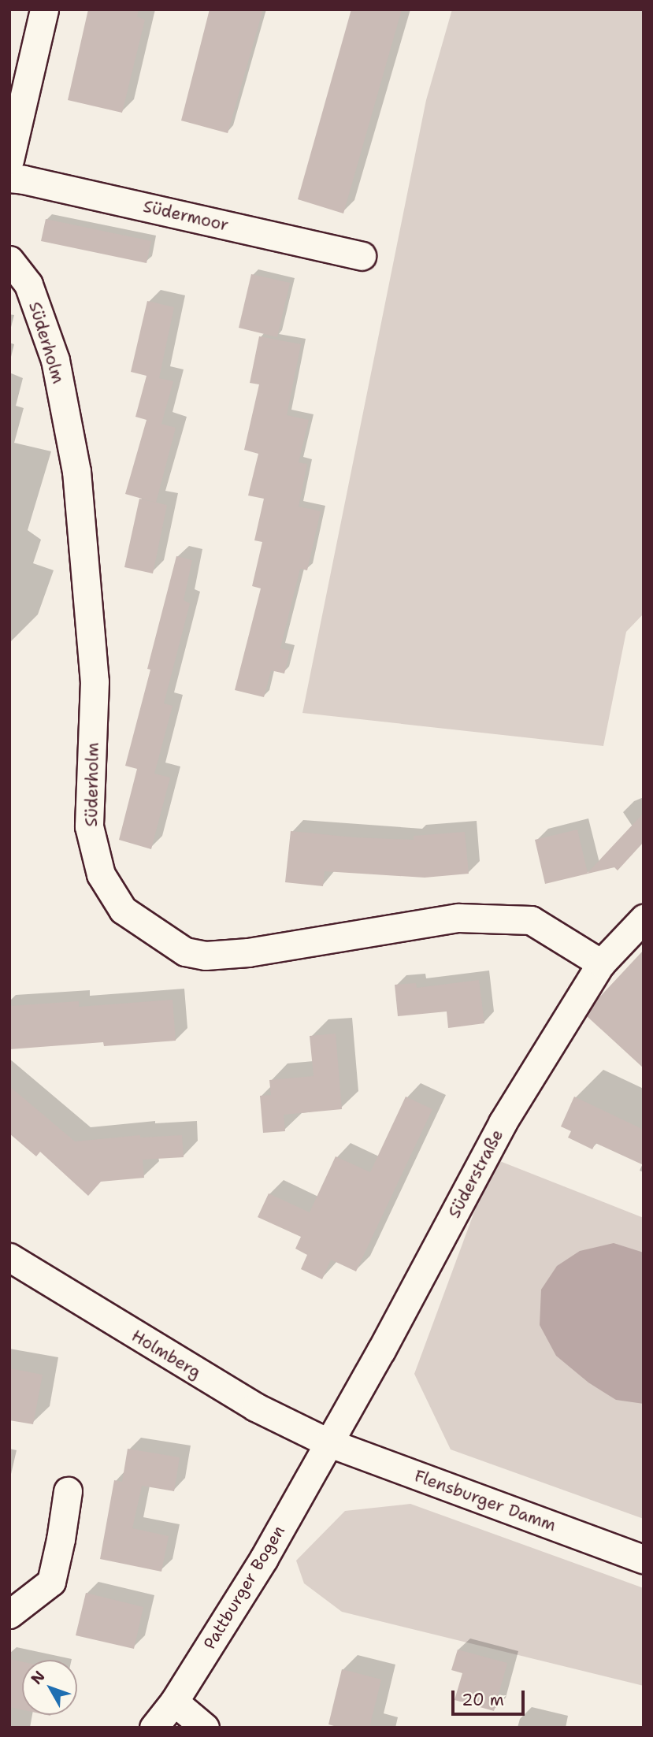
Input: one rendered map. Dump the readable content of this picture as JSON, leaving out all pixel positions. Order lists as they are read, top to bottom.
{
  "streets": {
    "street": [
      "Südermoor",
      "Süderholm",
      "Süderstraße",
      "Holmberg",
      "Flensburger Damm",
      "Pattburger Bogen"
    ]
  },
  "crossings": [
    ["Süderholm", "Süderstraße"],
    ["Süderstraße", "Holmberg"],
    ["Süderstraße", "Flensburger Damm"],
    ["Süderstraße", "Pattburger Bogen"],
    ["Holmberg", "Flensburger Damm"],
    ["Holmberg", "Pattburger Bogen"],
    ["Flensburger Damm", "Pattburger Bogen"]
  ],
  "scale_bar": "20 m",
  "north": "top left"
}
